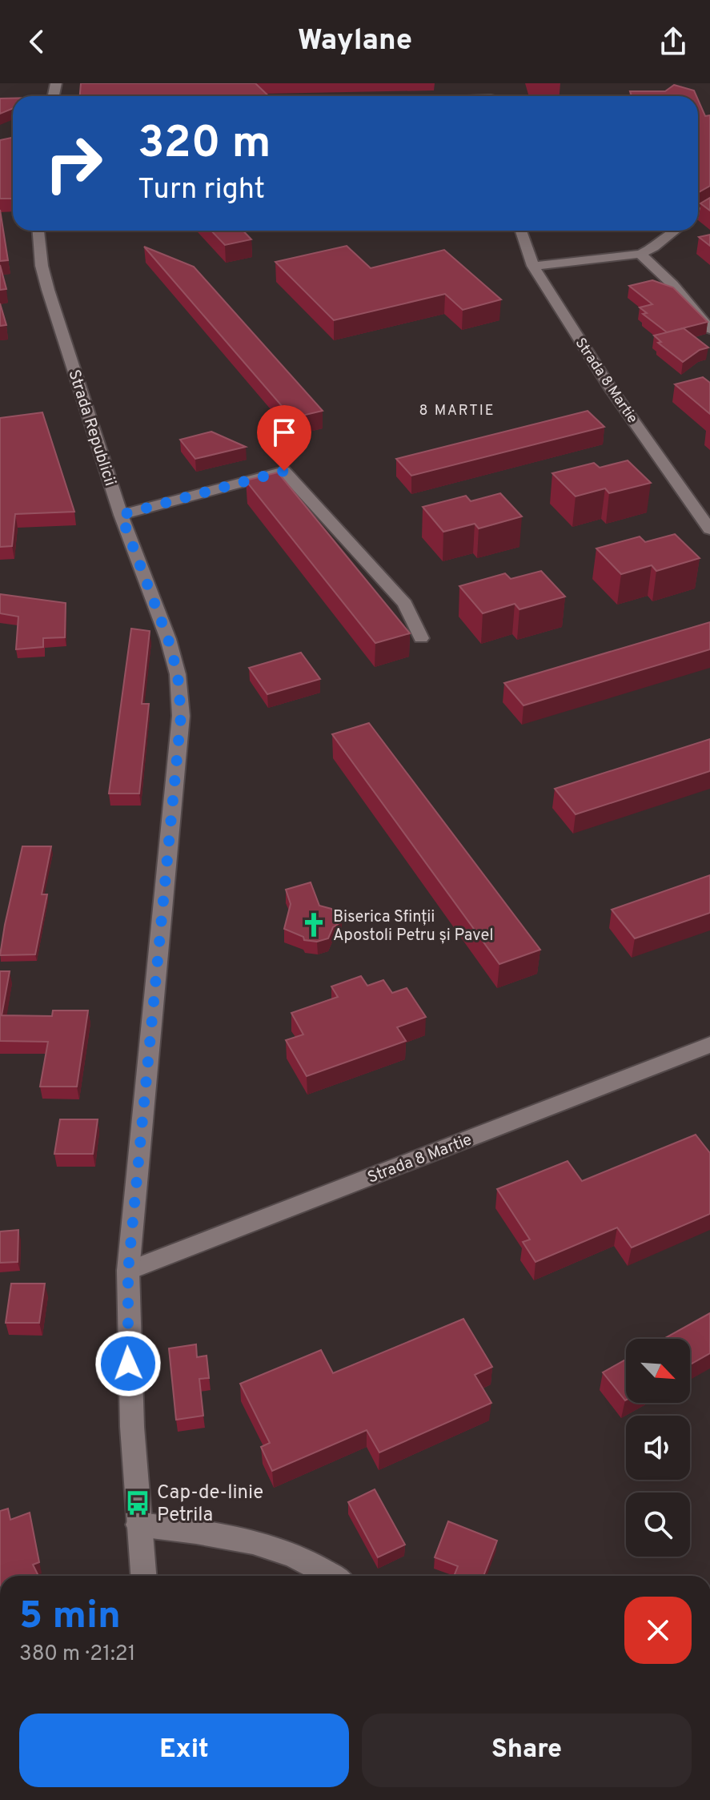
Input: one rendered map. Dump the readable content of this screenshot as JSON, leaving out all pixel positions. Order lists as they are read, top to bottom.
{
  "streets": {
    "street": ["Strada 8 Martie", "Strada Republicii"]
  },
  "crossings": [
    ["Strada 8 Martie", "Strada Republicii"]
  ],
  "districts": ["8 MARTIE"],
  "places": {
    "church": ["Biserica Sfinții Apostoli Petru și Pavel"],
    "bus stop": ["Cap-de-linie Petrila"]
  },
  "north": "bottom right",
  "page": {
    "header": "Waylane",
    "turn": ["320 m", "Turn right"],
    "heading": ["5 min", "380 m · 21:21"],
    "buttons": ["Exit", "Share"]
  }
}
